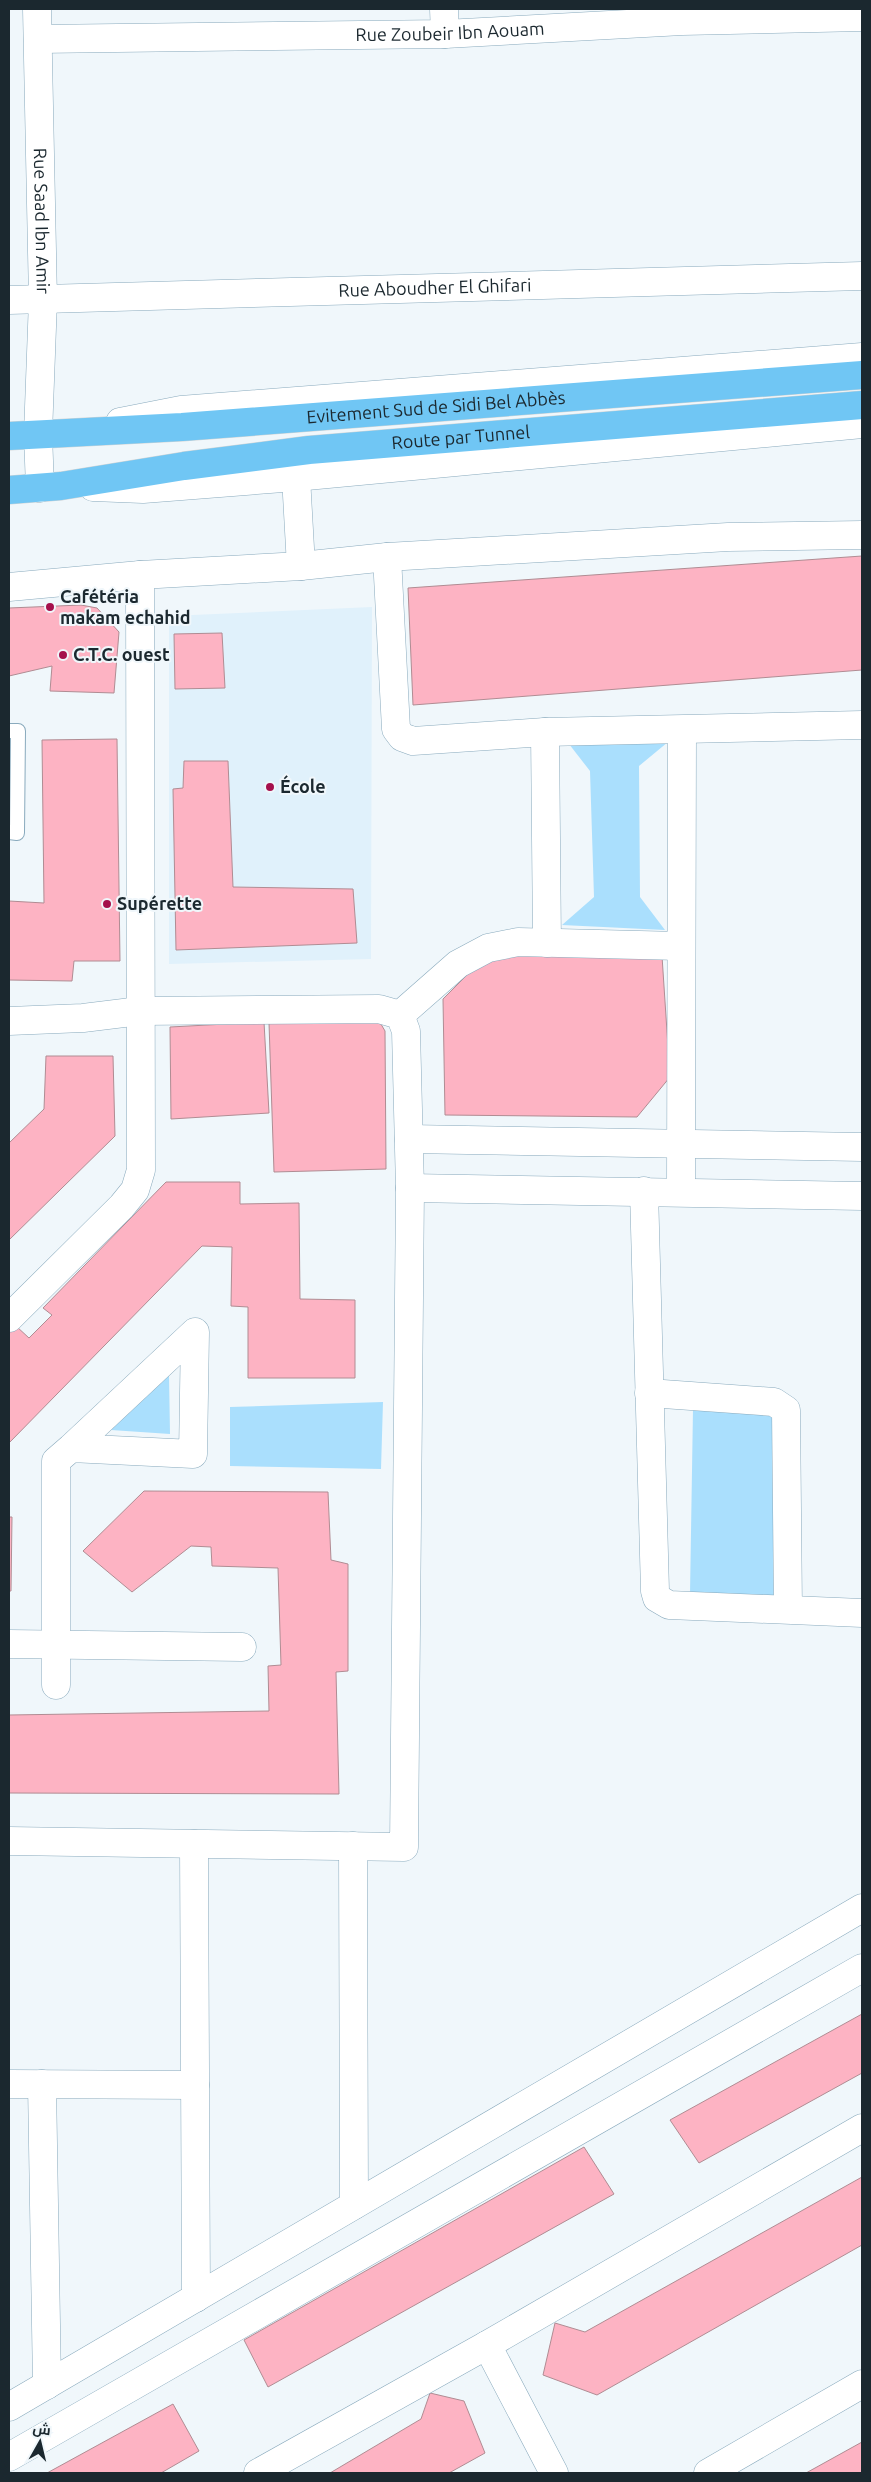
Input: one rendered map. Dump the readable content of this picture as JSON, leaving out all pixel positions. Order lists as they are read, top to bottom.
{
  "streets": {
    "highway": ["Evitement Sud de Sidi Bel Abbès", "Route par Tunnel"],
    "street": ["Rue Zoubeir Ibn Aouam", "Rue Saad Ibn Amir", "Rue Aboudher El Ghifari"]
  },
  "crossings": [
    ["Rue Zoubeir Ibn Aouam", "Rue Saad Ibn Amir"],
    ["Rue Saad Ibn Amir", "Rue Aboudher El Ghifari"],
    ["Rue Saad Ibn Amir", "Evitement Sud de Sidi Bel Abbès"],
    ["Rue Saad Ibn Amir", "Route par Tunnel"]
  ],
  "places": [
    "Cafétéria makam echahid",
    "C.T.C. ouest",
    "École",
    "Supérette"
  ],
  "north": "top"
}
